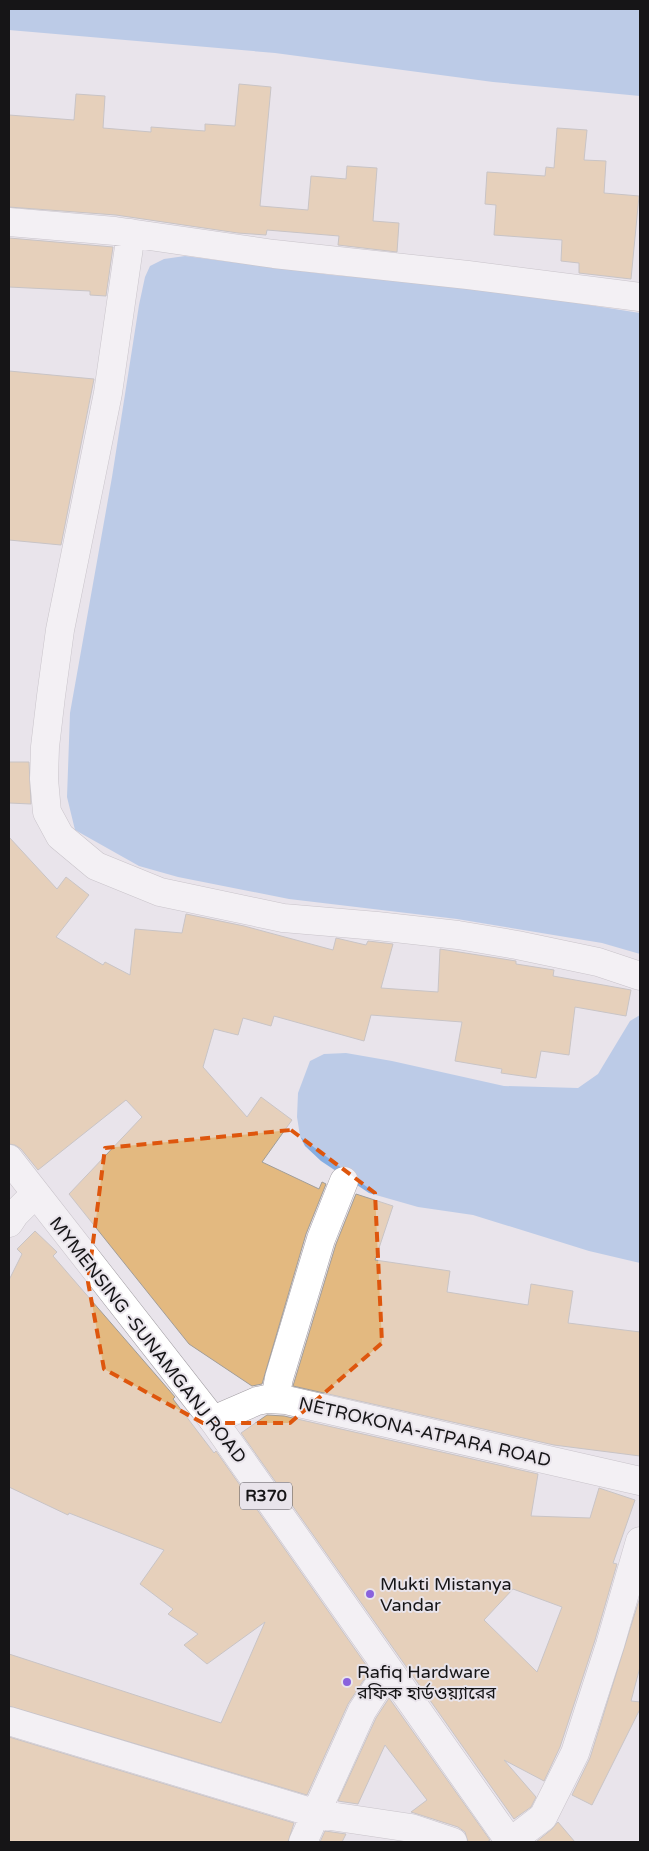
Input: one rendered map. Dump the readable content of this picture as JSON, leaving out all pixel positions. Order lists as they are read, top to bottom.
{
  "streets": {
    "street": ["MYMENSING -SUNAMGANJ ROAD", "NETROKONA-ATPARA ROAD", "R370"]
  },
  "crossings": [
    ["MYMENSING -SUNAMGANJ ROAD", "NETROKONA-ATPARA ROAD"]
  ],
  "places": ["Mukti Mistanya Vandar", "Rafiq Hardware রফিক হার্ডওয়্যারের"]
}
